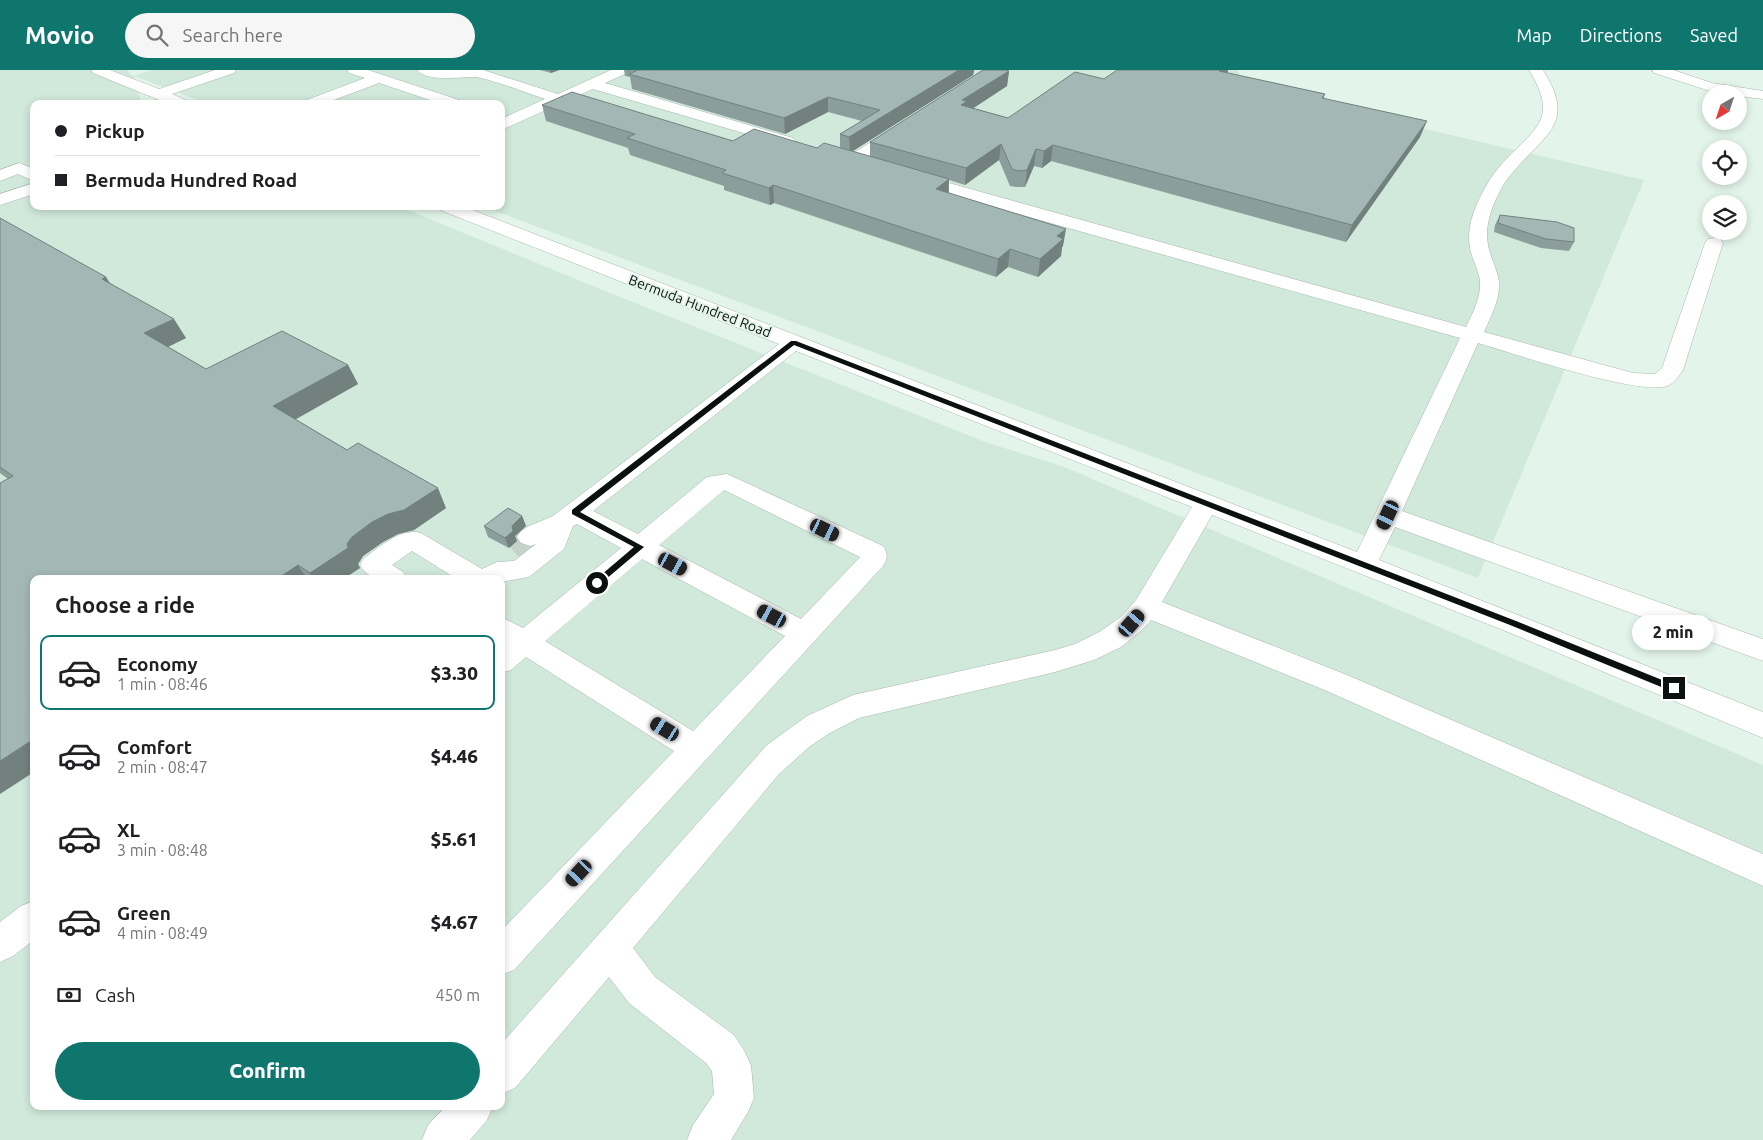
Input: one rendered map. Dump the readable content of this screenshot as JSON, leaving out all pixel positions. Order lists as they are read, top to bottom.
{
  "streets": {
    "street": ["Bermuda Hundred Road"]
  },
  "north": "bottom left",
  "page": {
    "header": "Movio",
    "search": "Search here",
    "nav": ["Map", "Directions", "Saved"],
    "banner": ["Pickup", "Bermuda Hundred Road"],
    "heading": "Choose a ride",
    "bubble": "2 min",
    "list": [
      {
        "name": "Economy",
        "note": "1 min · 08:46",
        "value": "$3.30"
      },
      {
        "name": "Comfort",
        "note": "2 min · 08:47",
        "value": "$4.46"
      },
      {
        "name": "XL",
        "note": "3 min · 08:48",
        "value": "$5.61"
      },
      {
        "name": "Green",
        "note": "4 min · 08:49",
        "value": "$4.67"
      }
    ],
    "pay": ["Cash", "450 m"],
    "buttons": "Confirm"
  }
}
